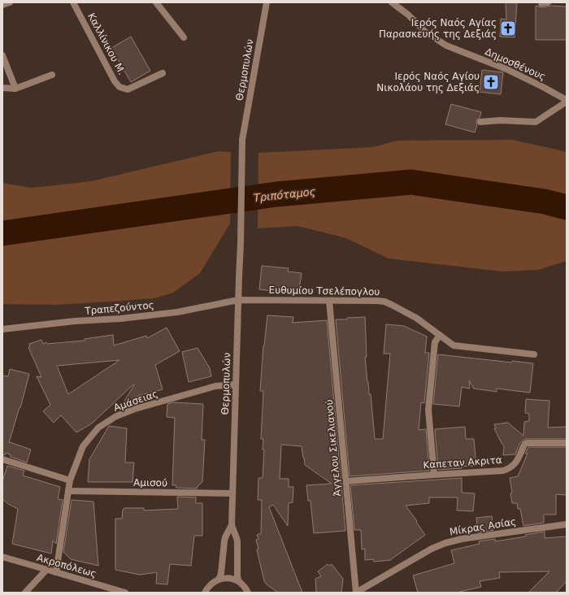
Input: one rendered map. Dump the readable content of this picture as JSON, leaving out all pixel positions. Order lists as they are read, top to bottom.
{
  "streets": {
    "street": [
      "Καλλίνικου Μ.",
      "Δημοσθένους",
      "Θερμοπυλών",
      "Ευθυμίου Τσελέπογλου",
      "Τραπεζούντος",
      "Αμάσειας",
      "Άγγελου Σικελιανού",
      "Καπεταν Ακριτα",
      "Αμισού",
      "Μίκρας Ασίας",
      "Ακροπόλεως"
    ]
  },
  "crossings": [
    ["Θερμοπυλών", "Ευθυμίου Τσελέπογλου"],
    ["Θερμοπυλών", "Τραπεζούντος"],
    ["Θερμοπυλών", "Αμάσειας"],
    ["Θερμοπυλών", "Αμισού"],
    ["Ευθυμίου Τσελέπογλου", "Τραπεζούντος"],
    ["Ευθυμίου Τσελέπογλου", "Άγγελου Σικελιανού"],
    ["Αμάσειας", "Αμισού"],
    ["Αμάσειας", "Ακροπόλεως"],
    ["Άγγελου Σικελιανού", "Καπεταν Ακριτα"],
    ["Άγγελου Σικελιανού", "Μίκρας Ασίας"]
  ],
  "water": ["Τριπόταμος"],
  "places": {
    "church": ["Ιερός Ναός Αγίας Παρασκευής της Δεξιάς", "Ιερός Ναός Αγίου Νικολάου της Δεξιάς"]
  }
}
